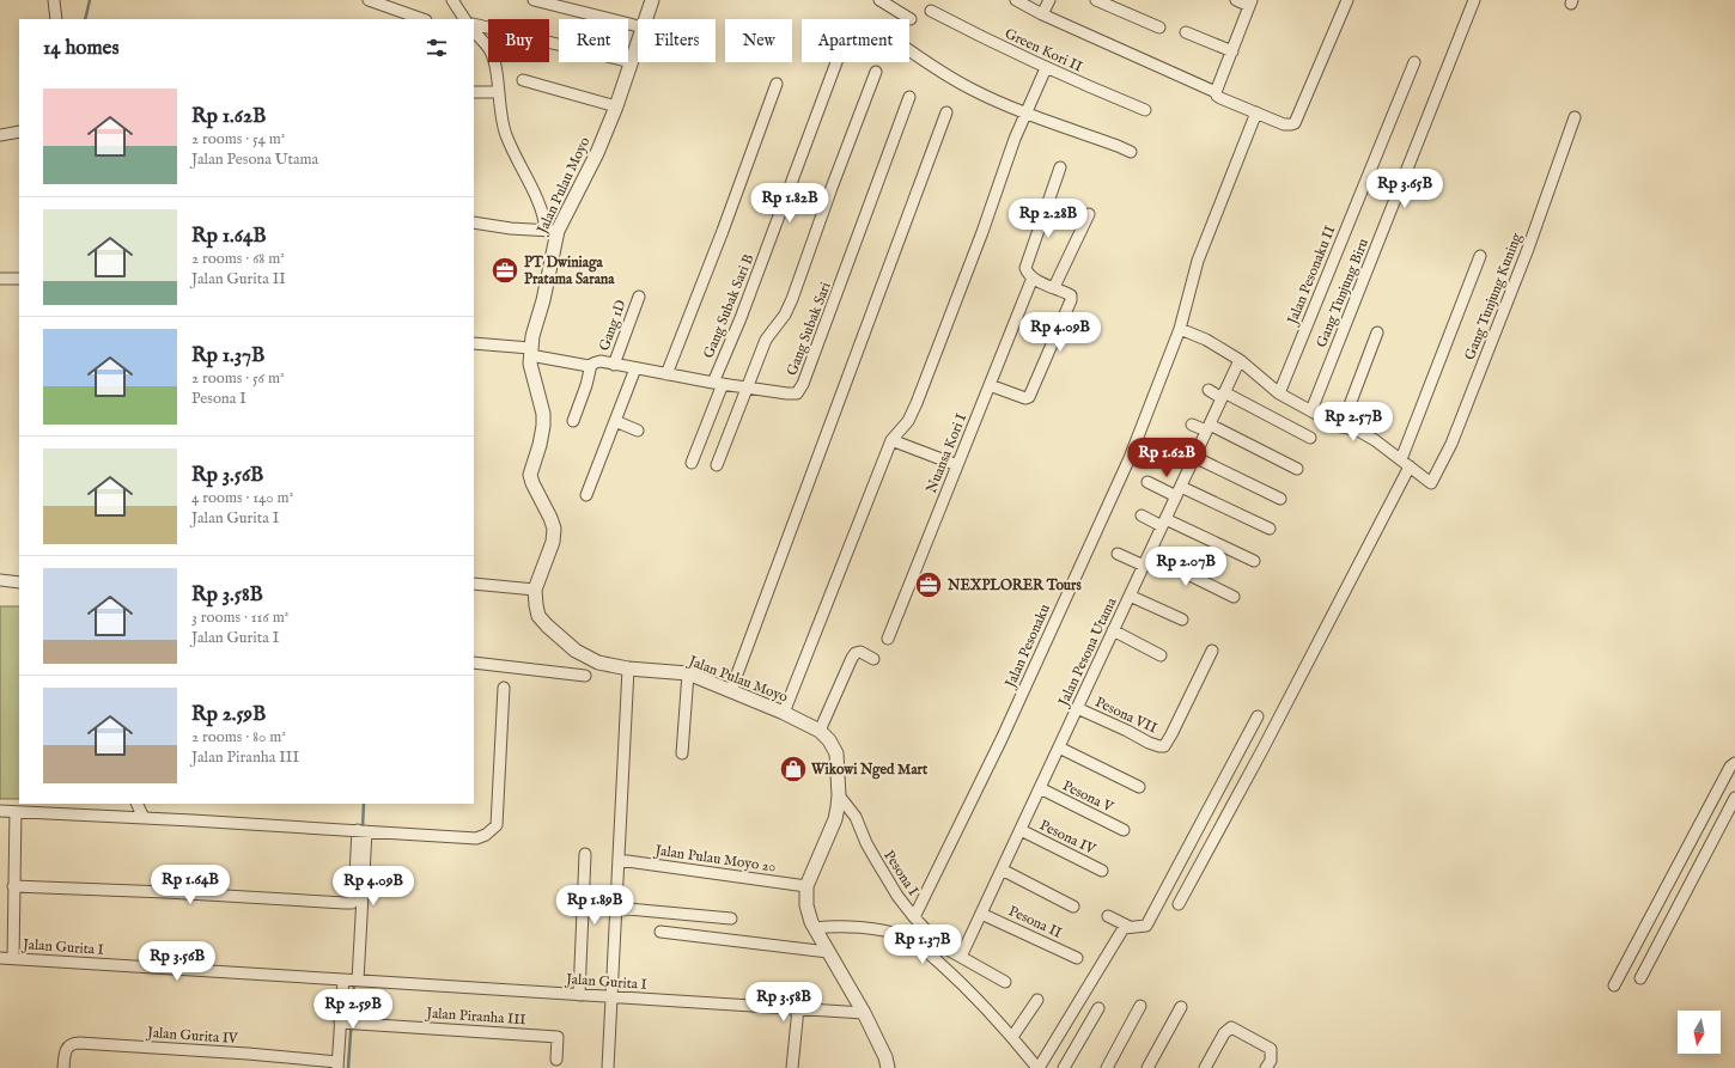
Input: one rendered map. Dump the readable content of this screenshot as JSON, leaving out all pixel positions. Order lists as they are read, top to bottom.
{
  "streets": {
    "street": [
      "Green Kori II",
      "Jalan Pulau Moyo",
      "Jalan Pesonaku II",
      "Gang Tunjung Biru",
      "Gang Tunjung Kuning",
      "Gang Subak Sari B",
      "Gang 1D",
      "Gang Subak Sari",
      "Nuansa Kori I",
      "Jalan Pesonaku",
      "Jalan Pesona Utama",
      "Pesona VII",
      "Pesona V",
      "Pesona IV",
      "Jalan Pulau Moyo 20",
      "Pesona I",
      "Pesona II",
      "Jalan Gurita I",
      "Jalan Piranha III",
      "Jalan Gurita IV"
    ]
  },
  "crossings": [
    ["Jalan Pulau Moyo", "Gang Subak Sari"],
    ["Jalan Pulau Moyo", "Jalan Pulau Moyo 20"],
    ["Jalan Pulau Moyo", "Pesona I"],
    ["Jalan Pulau Moyo", "Jalan Gurita I"],
    ["Gang Subak Sari B", "Gang Subak Sari"],
    ["Gang 1D", "Gang Subak Sari"],
    ["Jalan Pesonaku", "Pesona I"],
    ["Jalan Pesona Utama", "Pesona VII"],
    ["Jalan Pesona Utama", "Pesona V"],
    ["Jalan Pesona Utama", "Pesona IV"],
    ["Jalan Pesona Utama", "Pesona I"],
    ["Jalan Pesona Utama", "Pesona II"],
    ["Jalan Gurita I", "Jalan Gurita IV"],
    ["Jalan Piranha III", "Jalan Gurita IV"]
  ],
  "places": {
    "office": ["PT Dwiniaga Pratama Sarana", "NEXPLORER Tours"],
    "shop": ["Wikowi Nged Mart"]
  },
  "north": "bottom",
  "page": {
    "chip": [
      "Buy",
      "Rent",
      "Filters",
      "New",
      "Apartment"
    ],
    "heading": "14 homes",
    "list": [
      {
        "name": "Rp 1.62B",
        "note": "2 rooms · 54 m² · Jalan Pesona Utama"
      },
      {
        "name": "Rp 1.64B",
        "note": "2 rooms · 68 m² · Jalan Gurita II"
      },
      {
        "name": "Rp 1.37B",
        "note": "2 rooms · 56 m² · Pesona I"
      },
      {
        "name": "Rp 3.56B",
        "note": "4 rooms · 140 m² · Jalan Gurita I"
      },
      {
        "name": "Rp 3.58B",
        "note": "3 rooms · 116 m² · Jalan Gurita I"
      },
      {
        "name": "Rp 2.59B",
        "note": "2 rooms · 80 m² · Jalan Piranha III"
      }
    ],
    "price": [
      "Rp 3.65B",
      "Rp 1.82B",
      "Rp 2.28B",
      "Rp 4.09B",
      "Rp 2.57B",
      "Rp 1.62B",
      "Rp 2.07B",
      "Rp 1.64B",
      "Rp 4.09B",
      "Rp 1.89B",
      "Rp 1.37B",
      "Rp 3.56B",
      "Rp 3.58B",
      "Rp 2.59B"
    ]
  }
}
